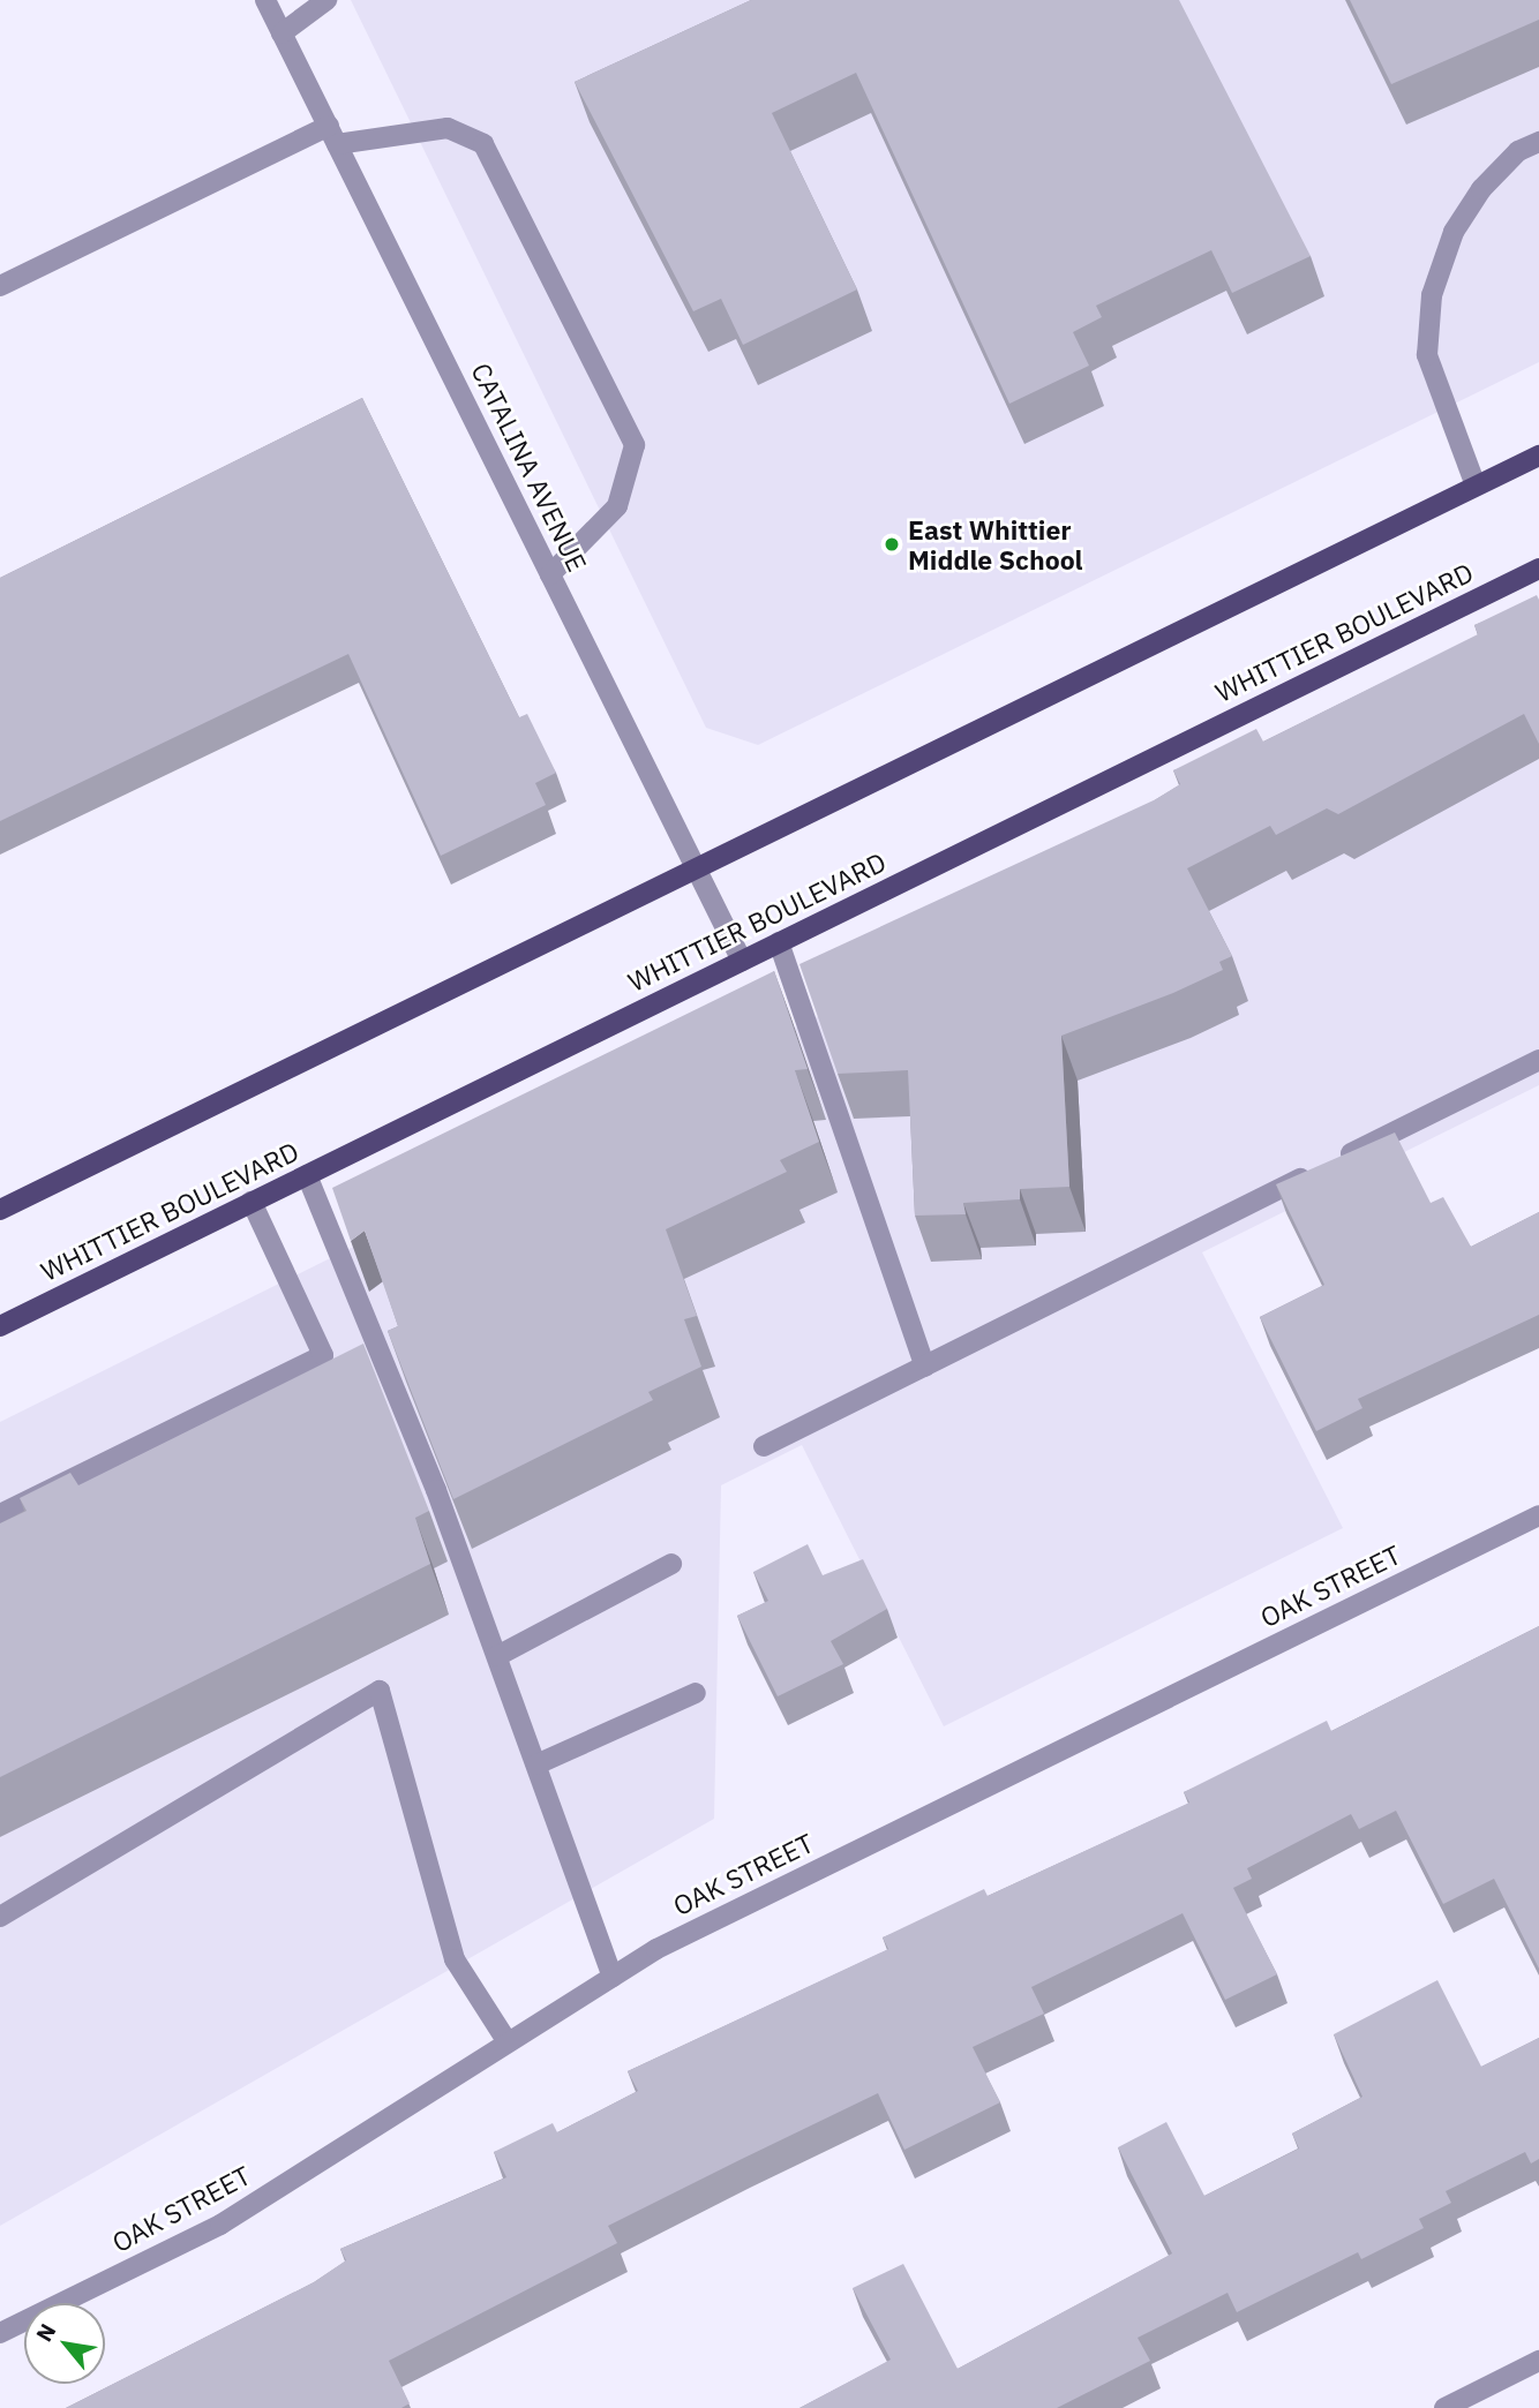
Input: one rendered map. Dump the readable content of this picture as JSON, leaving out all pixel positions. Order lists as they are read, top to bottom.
{
  "streets": {
    "main road": ["WHITTIER BOULEVARD"],
    "street": ["CATALINA AVENUE", "OAK STREET"]
  },
  "crossings": [
    ["CATALINA AVENUE", "WHITTIER BOULEVARD"]
  ],
  "places": ["East Whittier Middle School"],
  "north": "top left"
}
